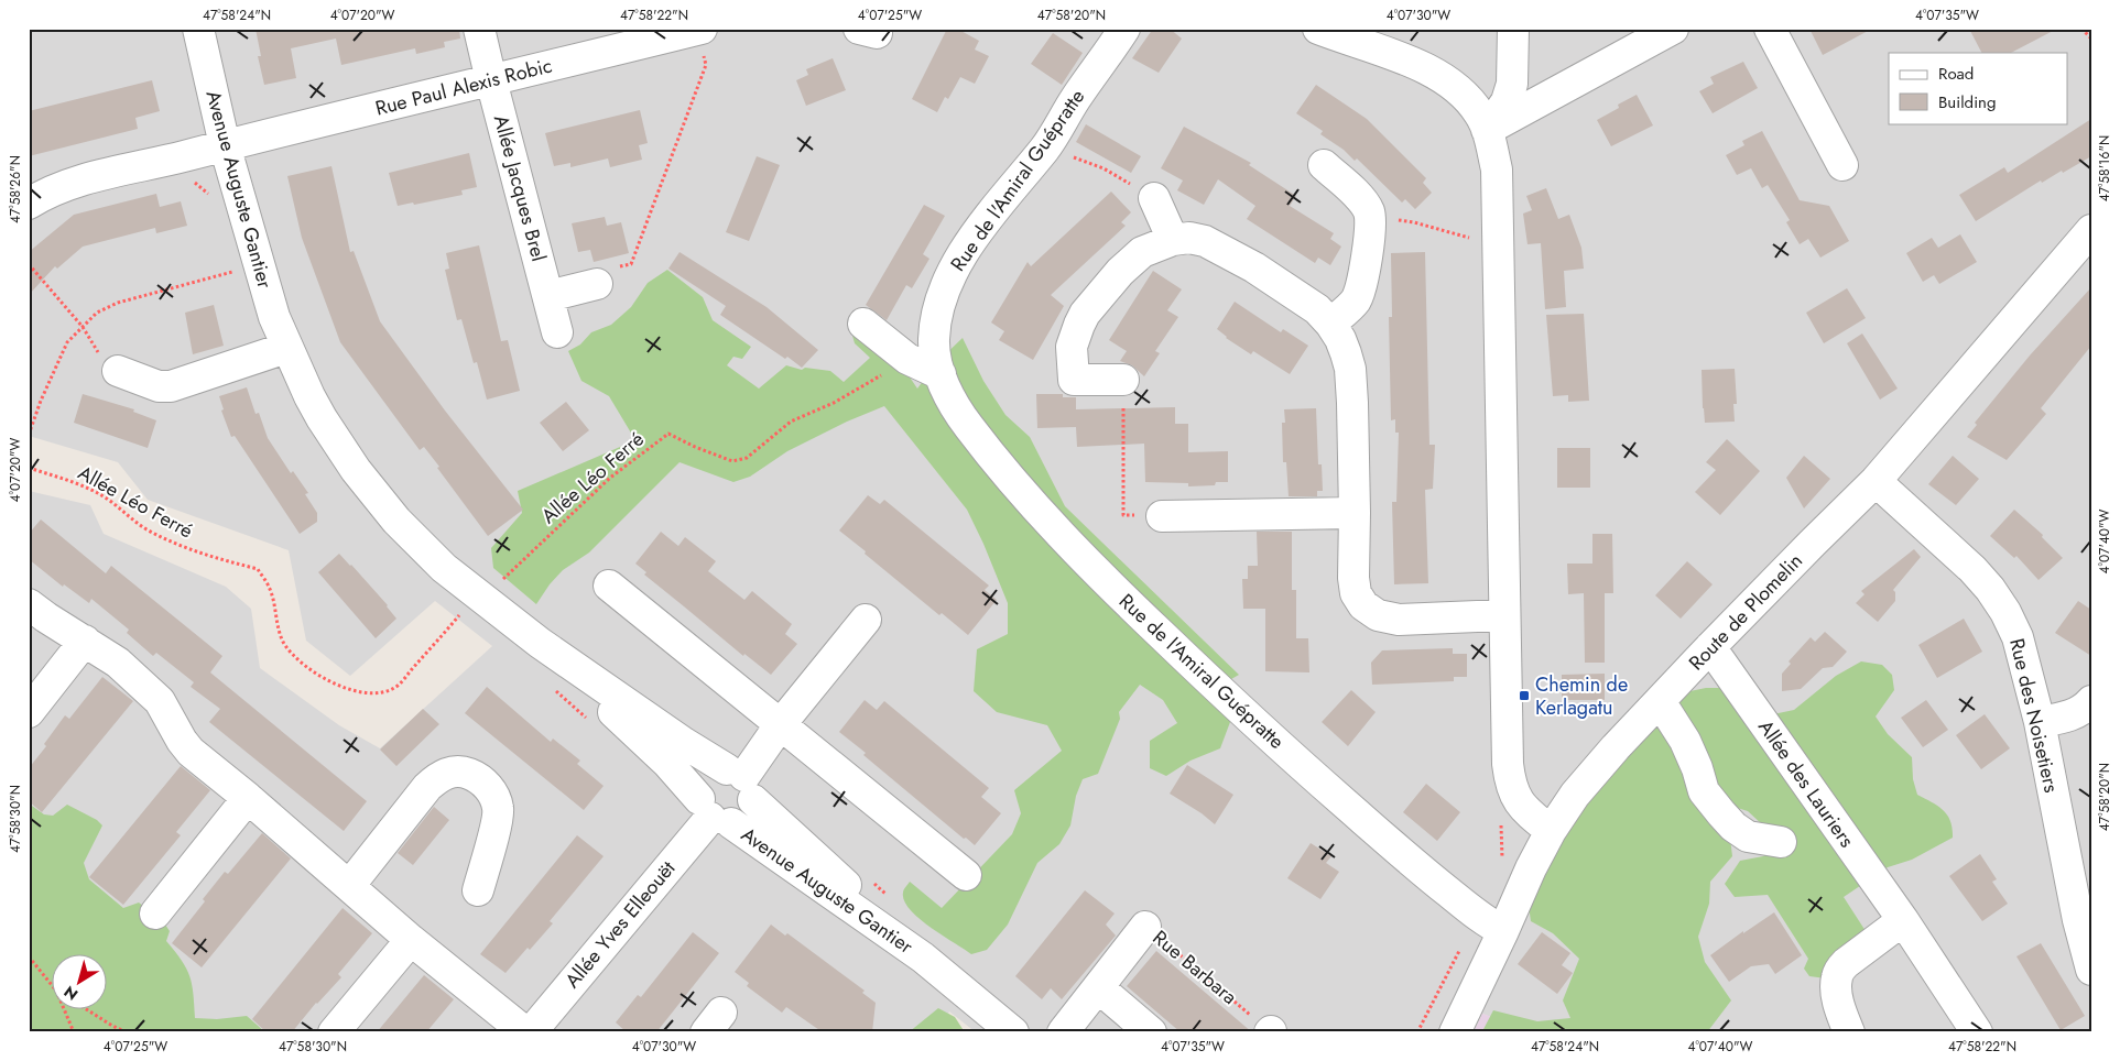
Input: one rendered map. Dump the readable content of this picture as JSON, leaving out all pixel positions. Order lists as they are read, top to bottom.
{
  "streets": {
    "street": [
      "Rue Paul Alexis Robic",
      "Rue de l'Amiral Guépratte",
      "Allée Jacques Brel",
      "Avenue Auguste Gantier",
      "Route de Plomelin",
      "Rue des Noisetiers",
      "Allée des Lauriers",
      "Allée Yves Elleouët",
      "Rue Barbara"
    ],
    "path": ["Allée Léo Ferré"]
  },
  "crossings": [
    ["Rue Paul Alexis Robic", "Allée Jacques Brel"],
    ["Rue Paul Alexis Robic", "Avenue Auguste Gantier"],
    ["Rue de l'Amiral Guépratte", "Route de Plomelin"],
    ["Avenue Auguste Gantier", "Allée Léo Ferré"],
    ["Avenue Auguste Gantier", "Allée Yves Elleouët"],
    ["Route de Plomelin", "Rue des Noisetiers"],
    ["Route de Plomelin", "Allée des Lauriers"]
  ],
  "places": {
    "transit": ["Chemin de Kerlagatu"]
  },
  "legend": ["Road", "Building"],
  "north": "bottom left",
  "coordinates": [
    "47°58'24\"N",
    "4°07'20\"W",
    "47°58'22\"N",
    "4°07'25\"W",
    "47°58'20\"N",
    "4°07'30\"W",
    "4°07'35\"W",
    "47°58'16\"N",
    "47°58'26\"N",
    "4°07'40\"W",
    "47°58'30\"N"
  ]
}
